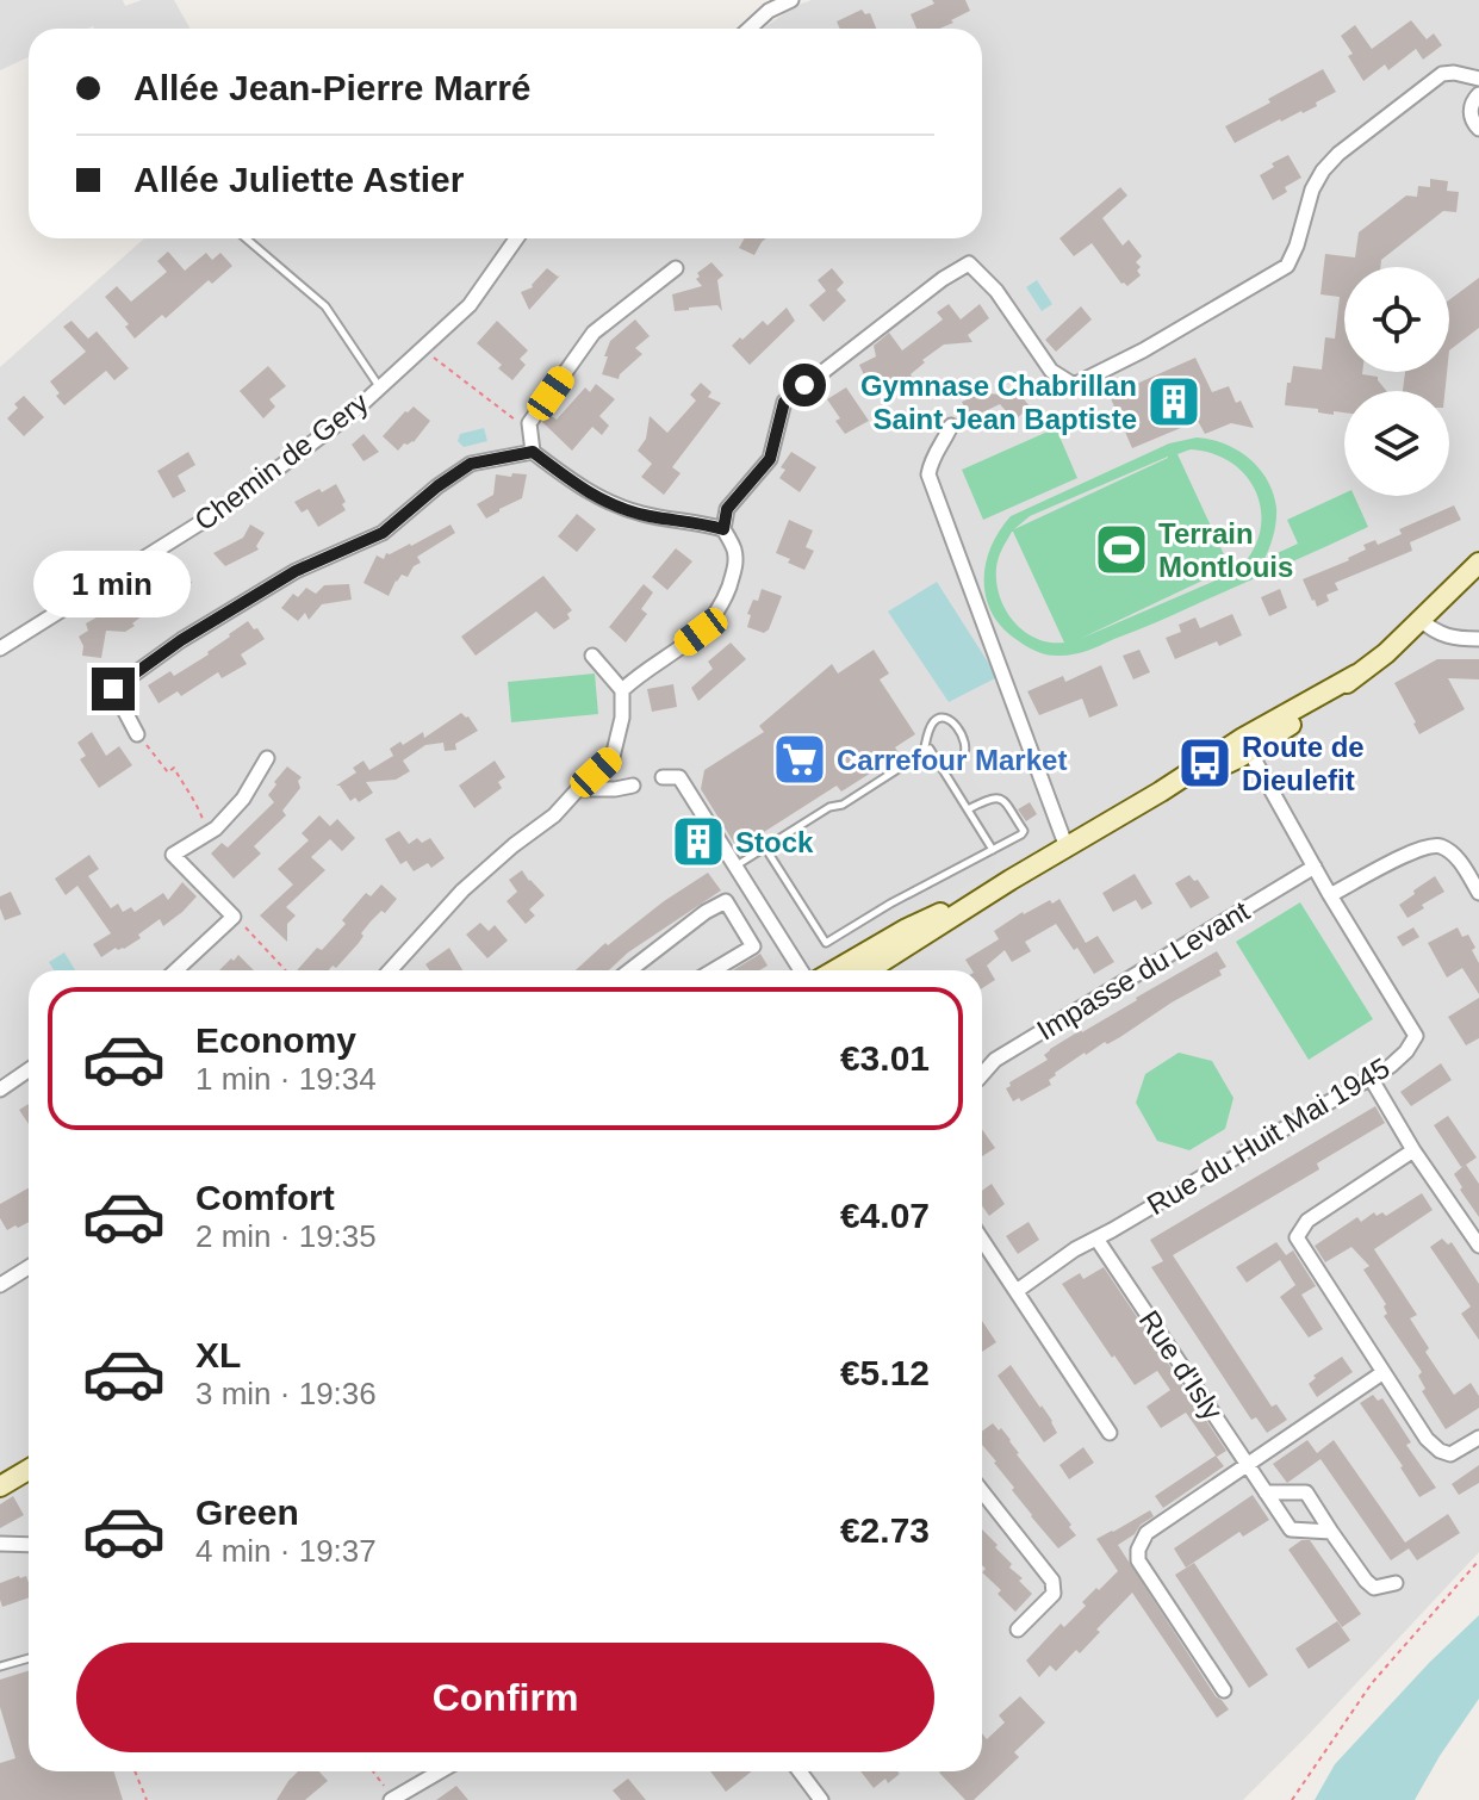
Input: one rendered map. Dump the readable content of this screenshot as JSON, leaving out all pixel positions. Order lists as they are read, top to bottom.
{
  "streets": {
    "street": [
      "Chemin de Gery",
      "Impasse du Levant",
      "Rue du Huit Mai 1945",
      "Rue d'Isly"
    ]
  },
  "crossings": [
    ["Impasse du Levant", "Rue du Huit Mai 1945"],
    ["Rue du Huit Mai 1945", "Rue d'Isly"]
  ],
  "places": {
    "building": ["Gymnase Chabrillan Saint Jean Baptiste", "Stock"],
    "sports": ["Terrain Montlouis"],
    "supermarket": ["Carrefour Market"],
    "bus stop": ["Route de Dieulefit"]
  },
  "page": {
    "banner": ["Allée Jean-Pierre Marré", "Allée Juliette Astier"],
    "bubble": "1 min",
    "list": [
      {
        "name": "Economy",
        "note": "1 min · 19:34",
        "value": "€3.01"
      },
      {
        "name": "Comfort",
        "note": "2 min · 19:35",
        "value": "€4.07"
      },
      {
        "name": "XL",
        "note": "3 min · 19:36",
        "value": "€5.12"
      },
      {
        "name": "Green",
        "note": "4 min · 19:37",
        "value": "€2.73"
      }
    ],
    "buttons": "Confirm"
  }
}
